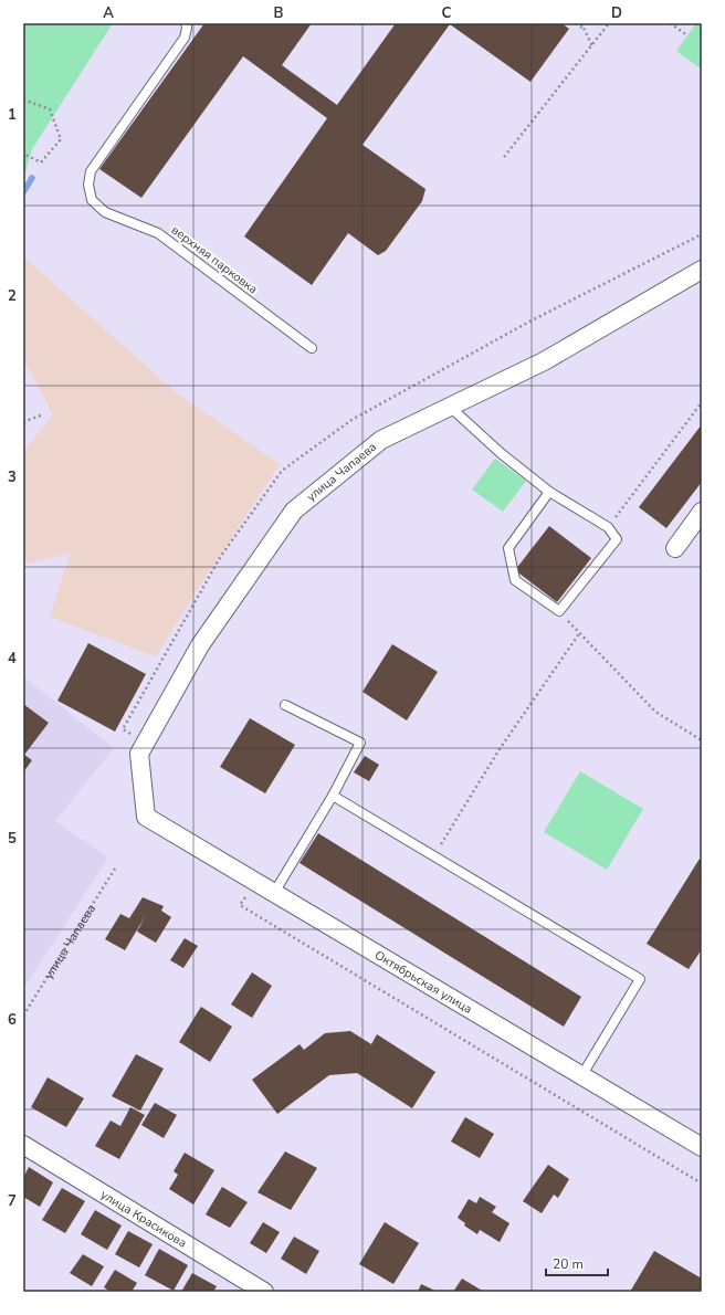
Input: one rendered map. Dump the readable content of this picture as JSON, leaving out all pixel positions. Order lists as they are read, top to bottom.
{
  "streets": {
    "street": ["улица Чапаева", "Октябрьская улица", "улица Красикова"],
    "lane": ["верхняя парковка"]
  },
  "crossings": [
    ["улица Чапаева", "Октябрьская улица"]
  ],
  "scale_bar": "20 m",
  "grid": {
    "columns": [
      "A",
      "B",
      "C",
      "D"
    ],
    "rows": [
      "1",
      "2",
      "3",
      "4",
      "5",
      "6",
      "7"
    ]
  }
}
